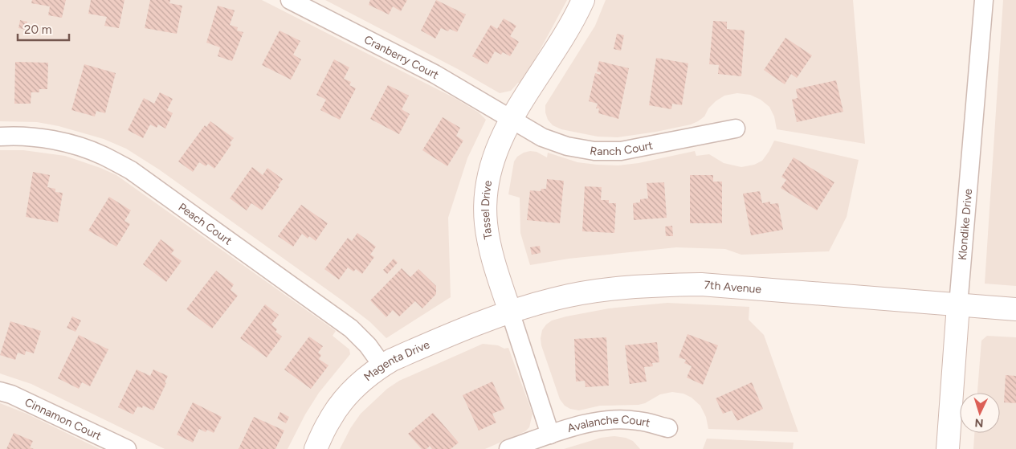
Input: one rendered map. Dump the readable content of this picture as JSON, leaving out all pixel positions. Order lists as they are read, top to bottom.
{
  "streets": {
    "main road": [
      "Tassel Drive",
      "Klondike Drive",
      "7th Avenue",
      "Magenta Drive"
    ],
    "street": [
      "Cranberry Court",
      "Ranch Court",
      "Peach Court",
      "Cinnamon Court",
      "Avalanche Court"
    ]
  },
  "crossings": [
    ["Cranberry Court", "Ranch Court"],
    ["Cranberry Court", "Tassel Drive"],
    ["Ranch Court", "Tassel Drive"],
    ["Tassel Drive", "7th Avenue"],
    ["Tassel Drive", "Magenta Drive"],
    ["Tassel Drive", "Avalanche Court"],
    ["Peach Court", "Magenta Drive"],
    ["Klondike Drive", "7th Avenue"],
    ["7th Avenue", "Magenta Drive"]
  ],
  "scale_bar": "20 m",
  "north": "bottom"
}
